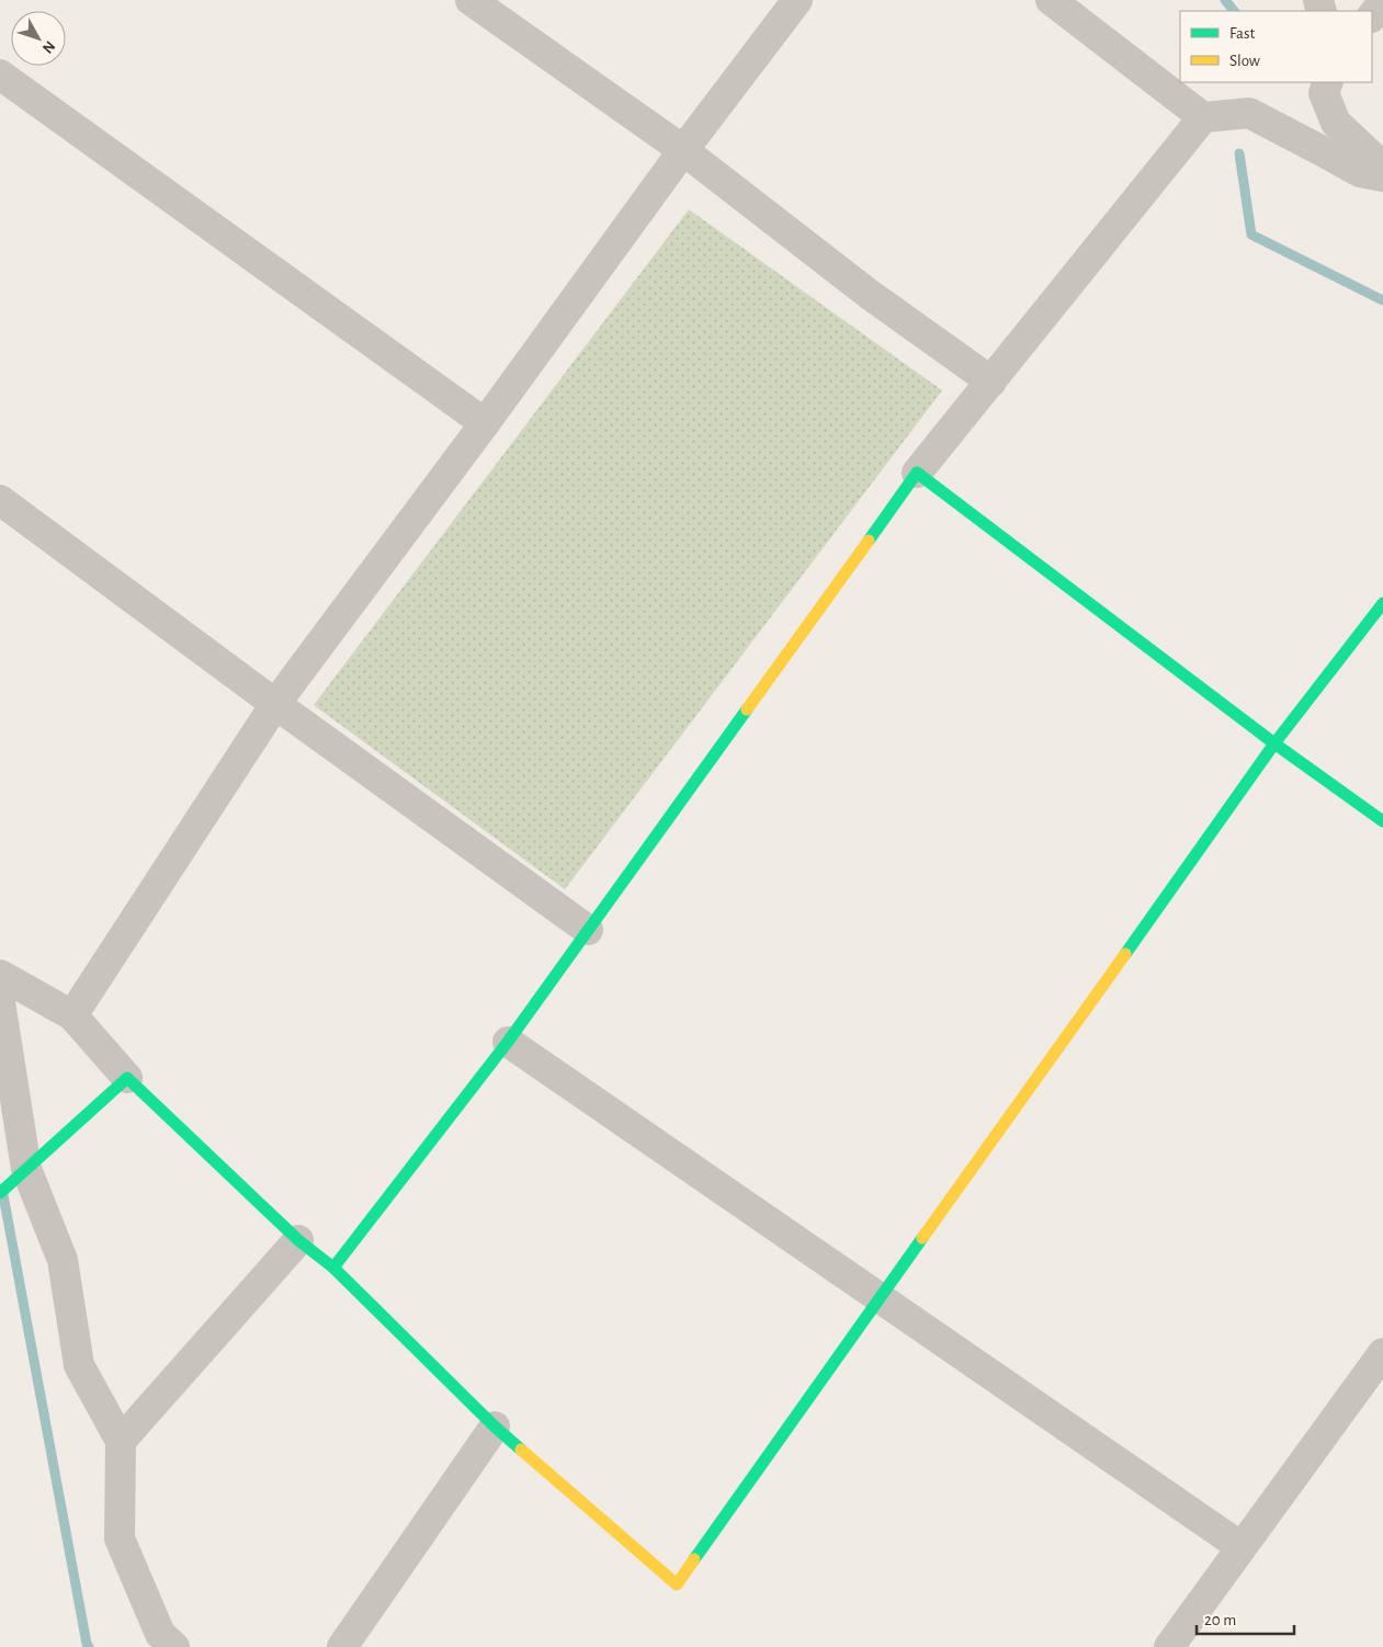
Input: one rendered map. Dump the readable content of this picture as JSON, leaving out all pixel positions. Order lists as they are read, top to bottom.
{
  "legend": ["Fast", "Slow"],
  "scale_bar": "20 m",
  "north": "bottom right"
}
